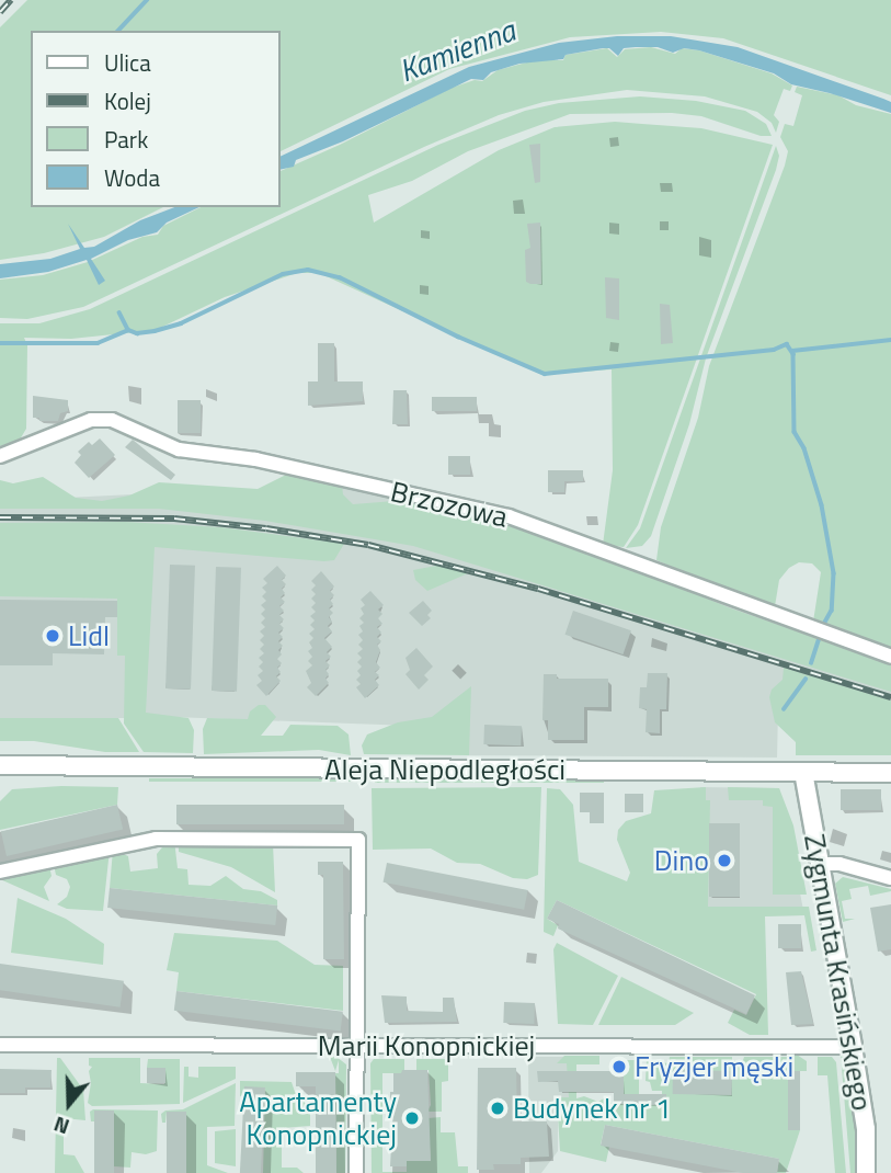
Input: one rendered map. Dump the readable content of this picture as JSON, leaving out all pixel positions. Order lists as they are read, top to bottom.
{
  "streets": {
    "street": [
      "Brzozowa",
      "Aleja Niepodległości",
      "Zygmunta Krasińskiego",
      "Marii Konopnickiej"
    ]
  },
  "crossings": [
    ["Aleja Niepodległości", "Zygmunta Krasińskiego"],
    ["Zygmunta Krasińskiego", "Marii Konopnickiej"]
  ],
  "water": ["Kamienna"],
  "places": [
    "Lidl",
    "Dino",
    "Fryzjer męski",
    "Budynek nr 1",
    "Apartamenty Konopnickiej"
  ],
  "legend": [
    "Ulica",
    "Kolej",
    "Park",
    "Woda"
  ],
  "north": "bottom"
}
